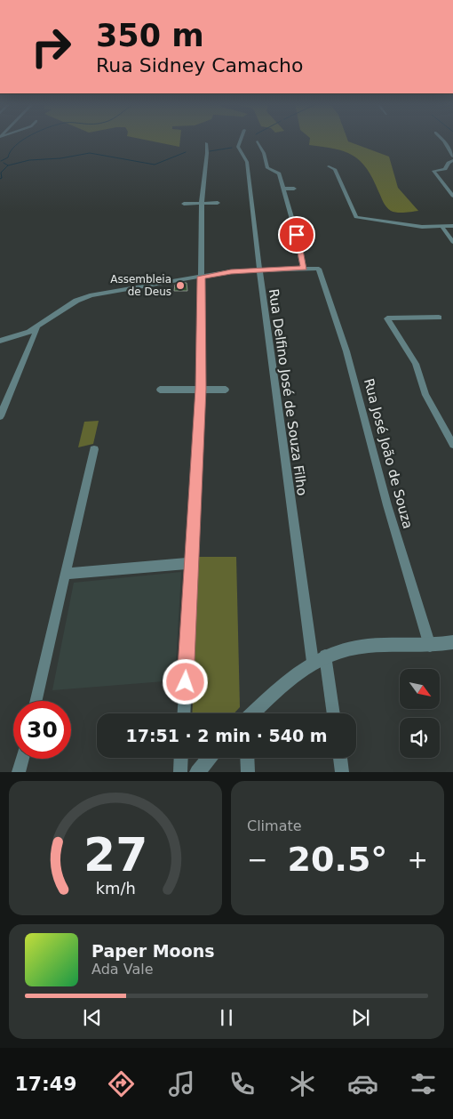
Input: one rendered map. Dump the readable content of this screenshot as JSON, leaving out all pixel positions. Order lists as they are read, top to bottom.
{
  "streets": {
    "street": ["Rua Delfino José de Souza Filho", "Rua José João de Souza"]
  },
  "places": ["Assembleia de Deus"],
  "north": "bottom right",
  "page": {
    "turn": ["350 m", "Rua Sidney Camacho"],
    "limit": "30",
    "trip": "17:51 · 2 min · 540 m",
    "tile": "Climate",
    "heat": ["−", "20.5°", "+"],
    "song": ["Paper Moons", "Ada Vale"],
    "tabs": "17:49",
    "gauge": ["27", "km/h"]
  }
}
